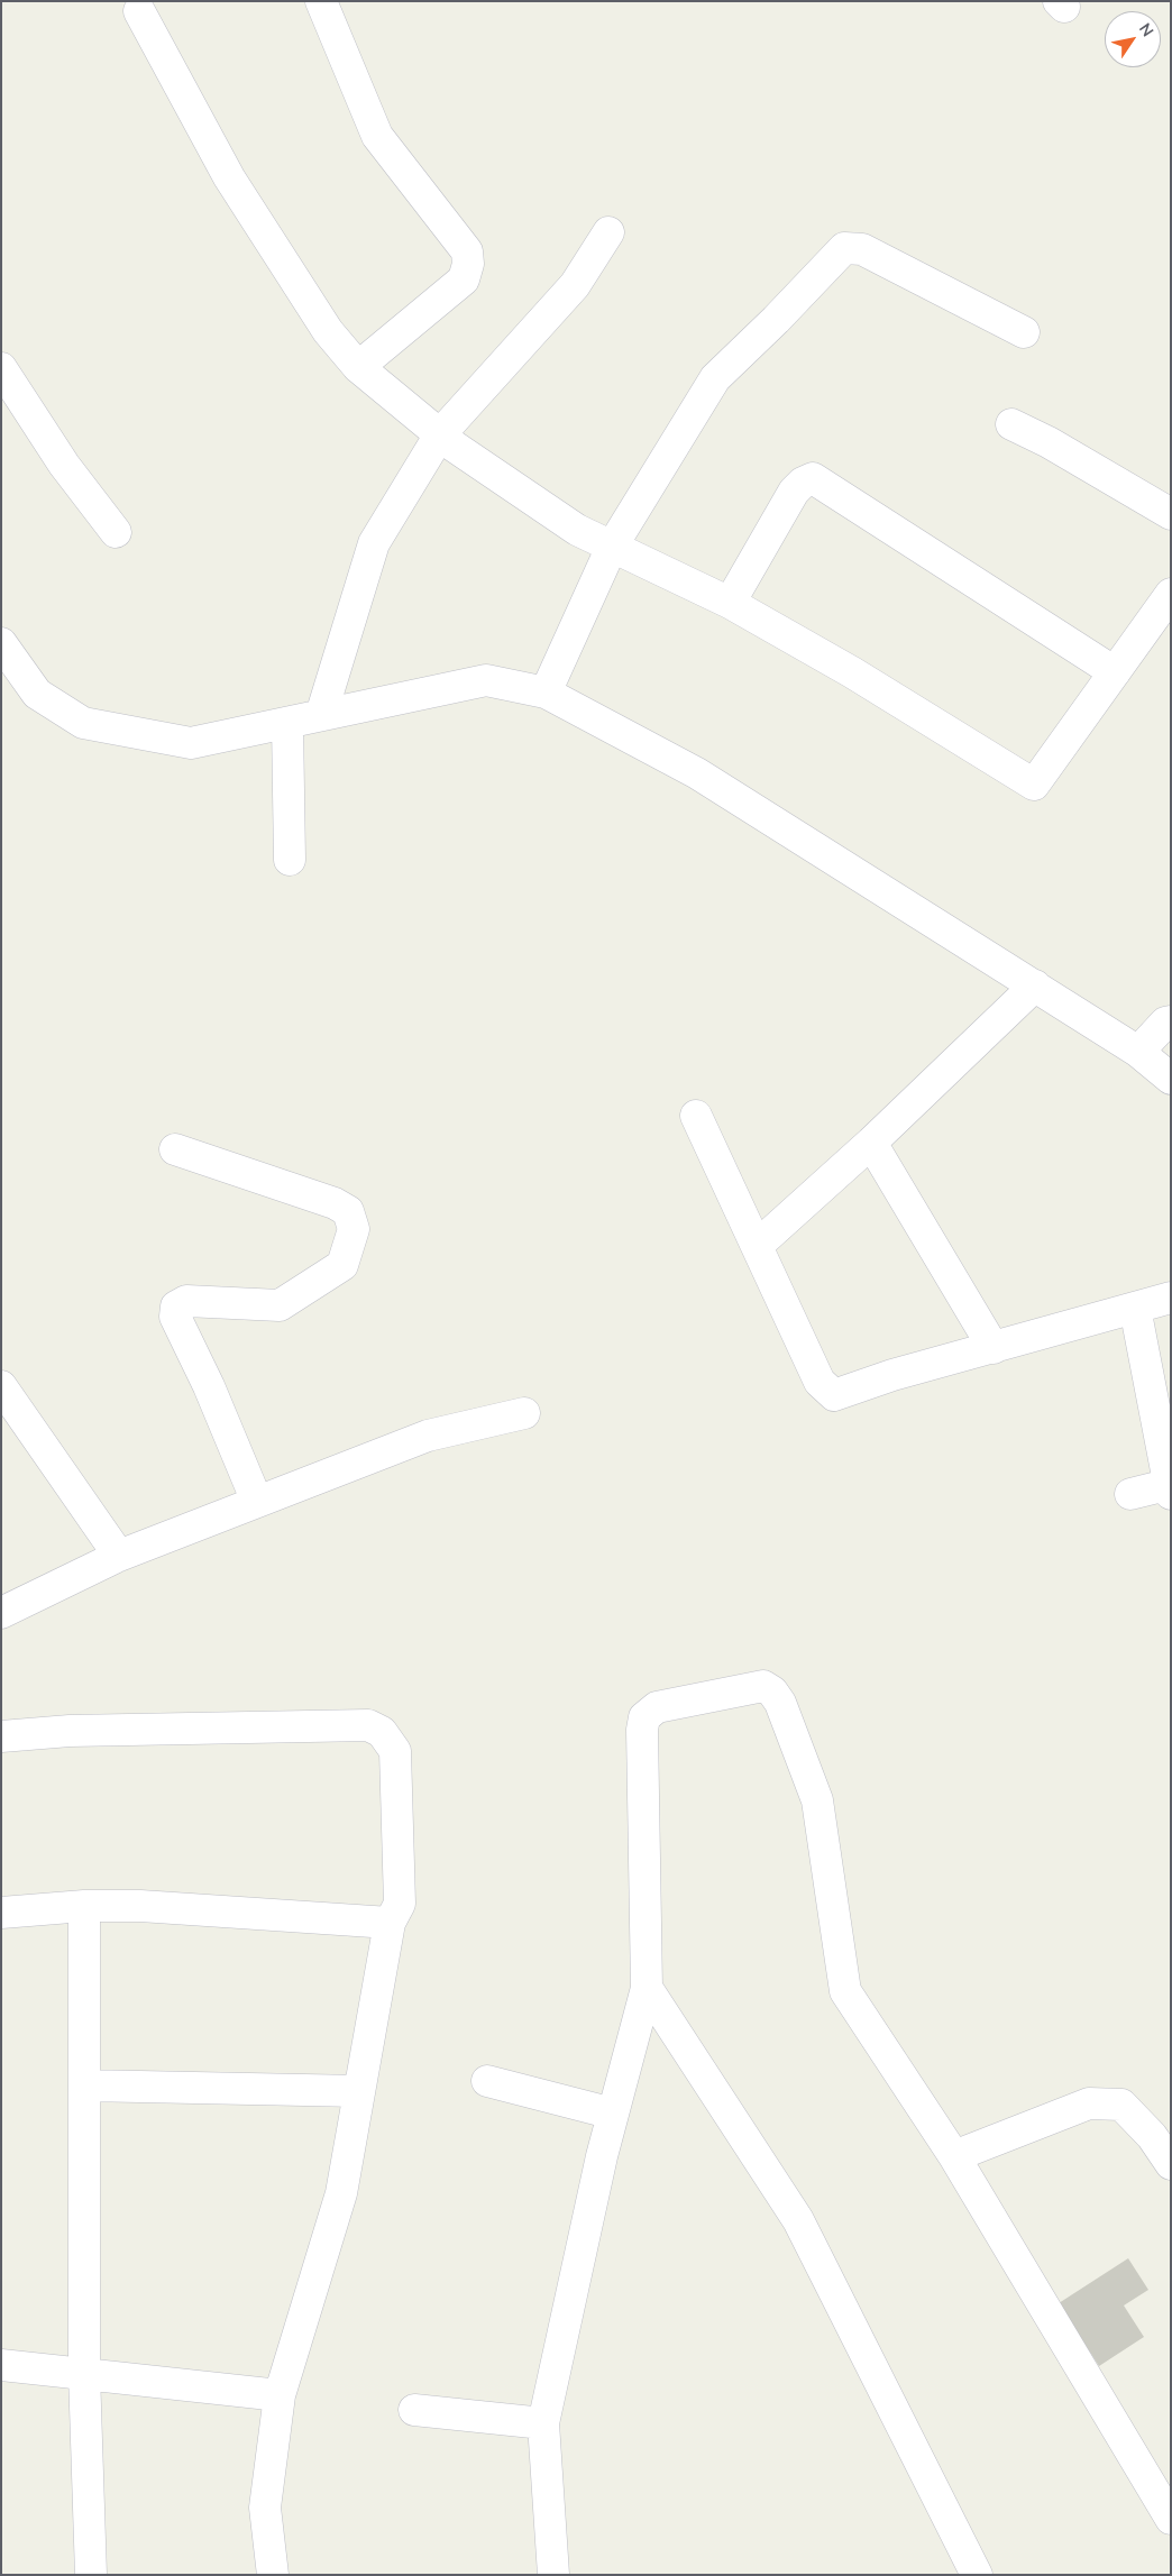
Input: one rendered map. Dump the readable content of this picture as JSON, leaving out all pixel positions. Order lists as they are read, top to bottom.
{
  "north": "top right"
}
